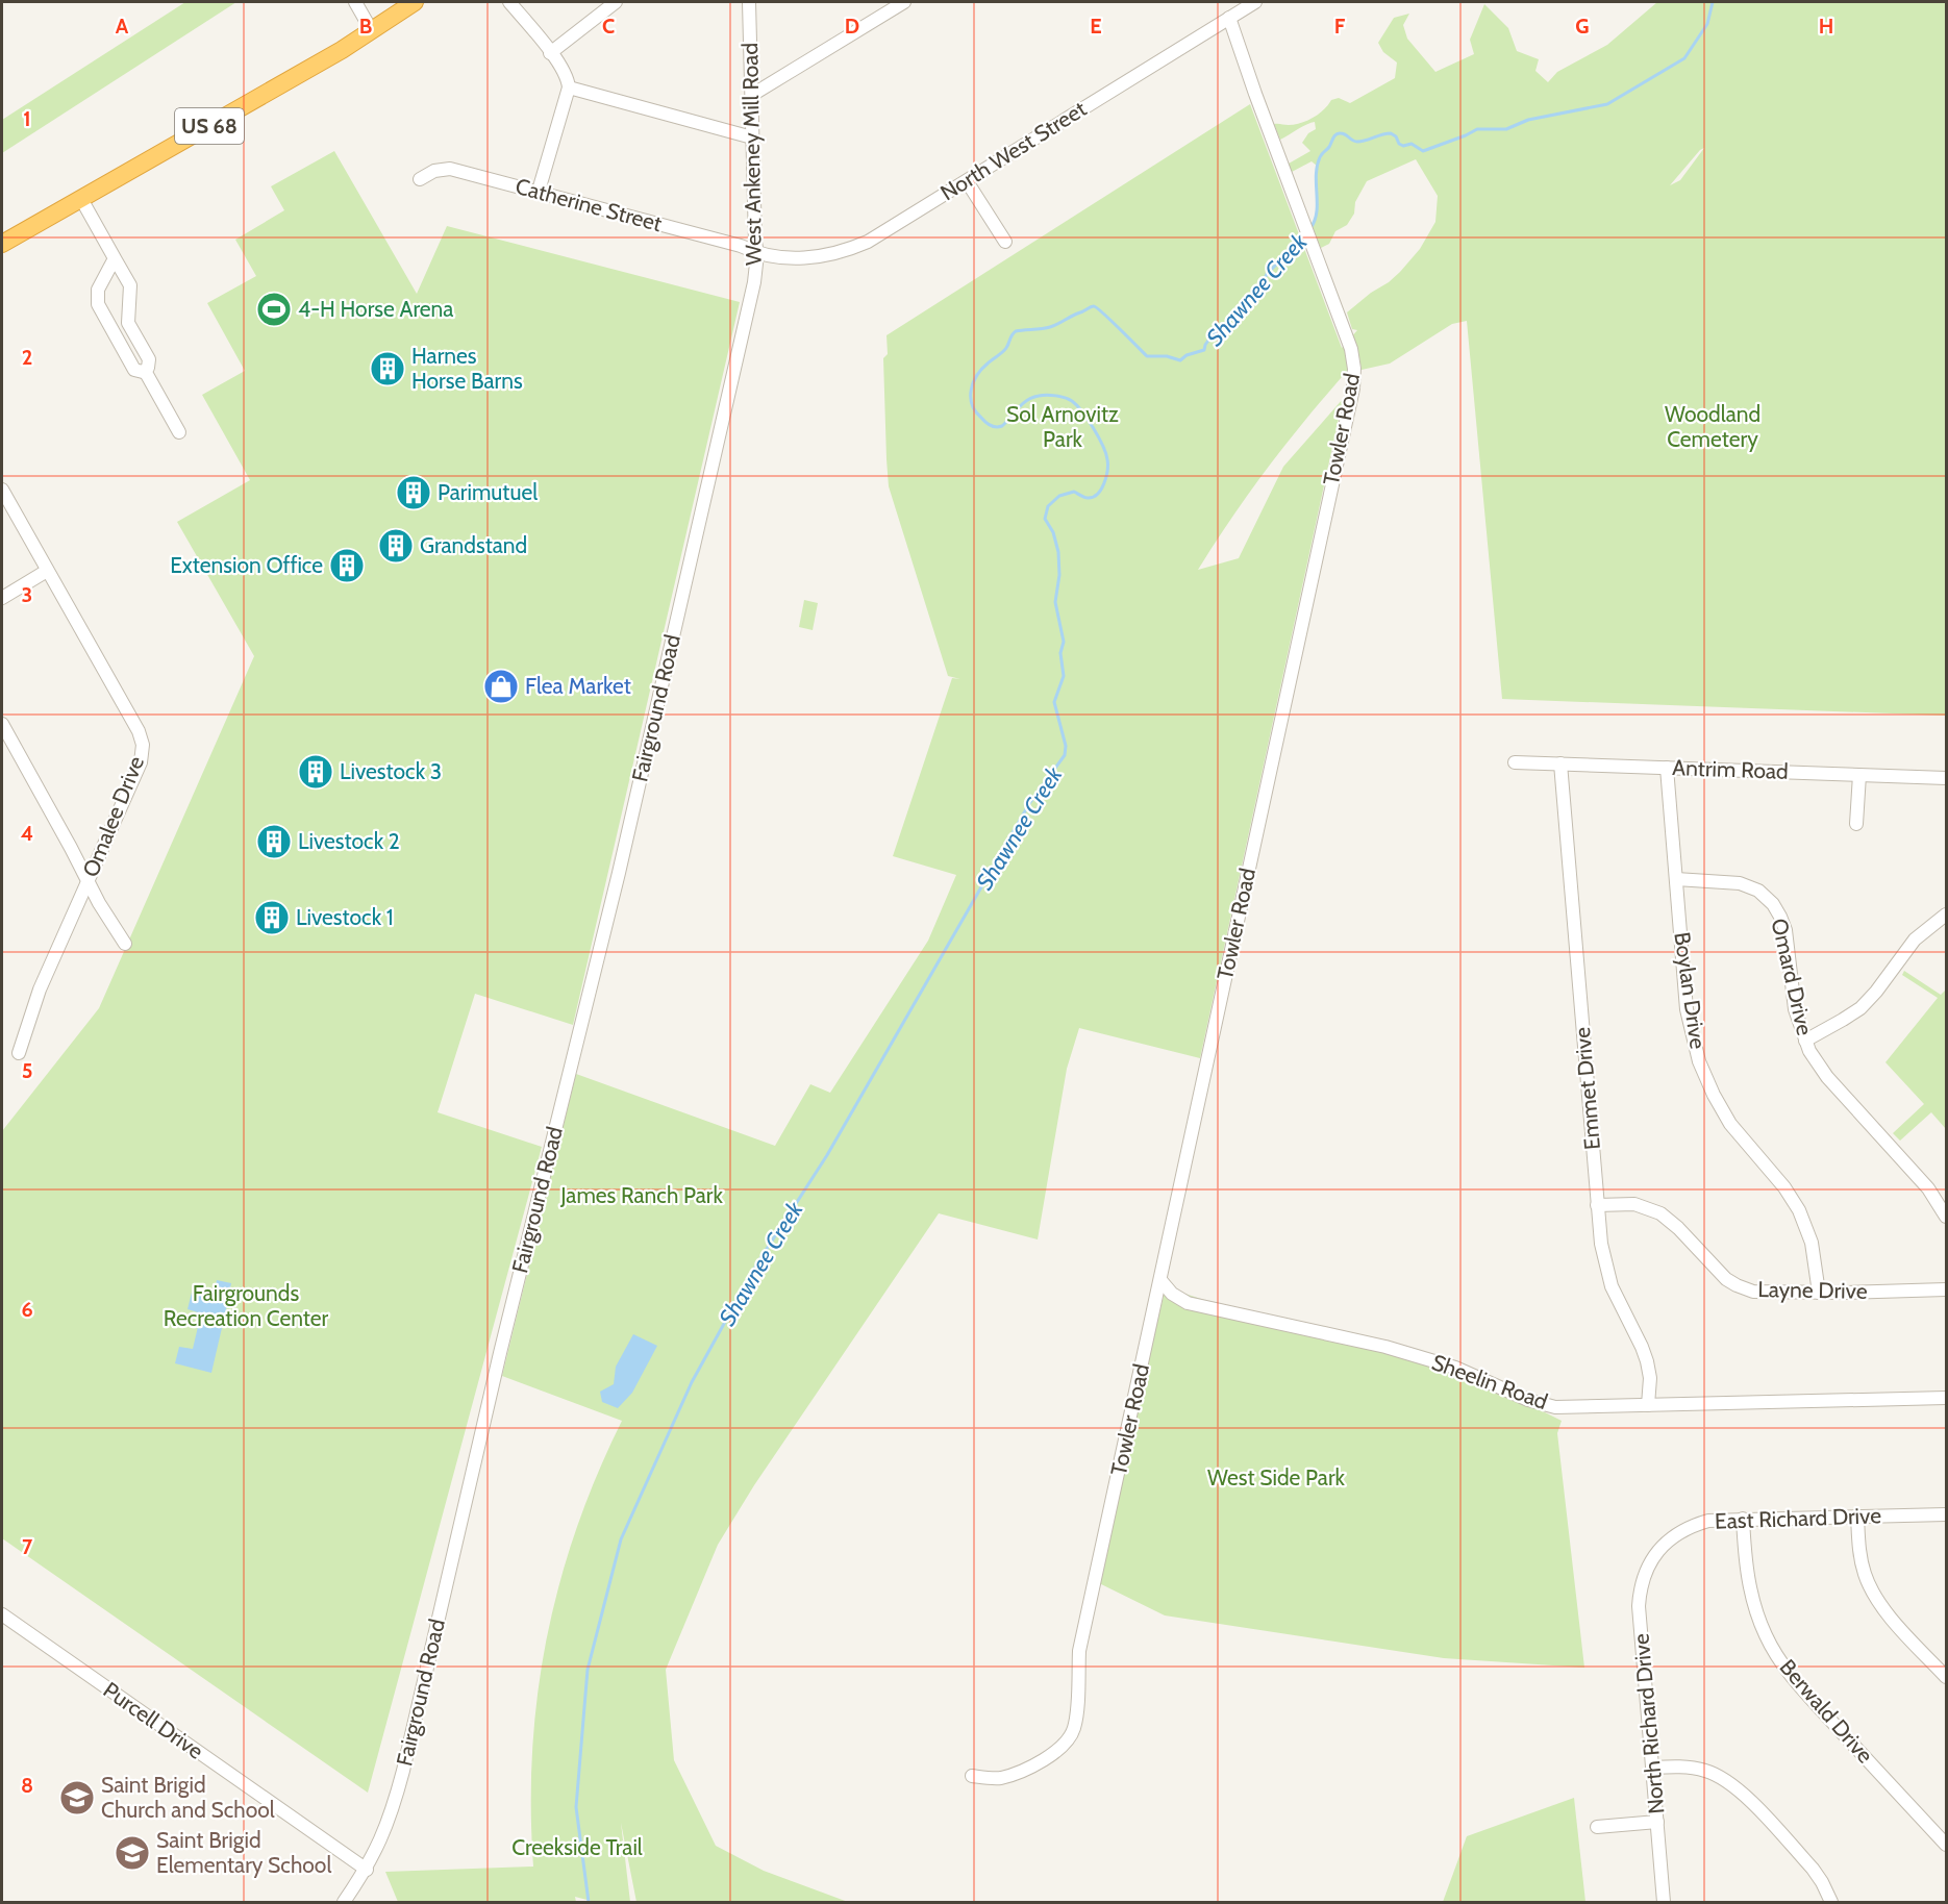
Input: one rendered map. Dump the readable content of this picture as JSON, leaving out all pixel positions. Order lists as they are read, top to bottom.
{
  "streets": {
    "highway": ["US 68"],
    "street": [
      "North West Street",
      "West Ankeney Mill Road",
      "Catherine Street",
      "Towler Road",
      "Fairground Road",
      "Antrim Road",
      "Omalee Drive",
      "Omard Drive",
      "Boylan Drive",
      "Emmet Drive",
      "Layne Drive",
      "Sheelin Road",
      "East Richard Drive",
      "Berwald Drive",
      "Purcell Drive",
      "North Richard Drive"
    ]
  },
  "crossings": [
    ["North West Street", "West Ankeney Mill Road"],
    ["North West Street", "Catherine Street"],
    ["North West Street", "Towler Road"],
    ["West Ankeney Mill Road", "Catherine Street"],
    ["West Ankeney Mill Road", "Fairground Road"],
    ["Towler Road", "Sheelin Road"],
    ["Fairground Road", "Purcell Drive"],
    ["Antrim Road", "Boylan Drive"],
    ["Antrim Road", "Emmet Drive"],
    ["Omard Drive", "Boylan Drive"],
    ["Boylan Drive", "Layne Drive"],
    ["Emmet Drive", "Layne Drive"],
    ["Emmet Drive", "Sheelin Road"],
    ["East Richard Drive", "Berwald Drive"],
    ["East Richard Drive", "North Richard Drive"]
  ],
  "water": ["Shawnee Creek"],
  "parks": [
    "Sol Arnovitz Park",
    "Woodland Cemetery",
    "James Ranch Park",
    "Fairgrounds Recreation Center",
    "West Side Park",
    "Creekside Trail"
  ],
  "places": {
    "sports": ["4-H Horse Arena"],
    "building": [
      "Harnes Horse Barns",
      "Parimutuel",
      "Grandstand",
      "Extension Office",
      "Livestock 3",
      "Livestock 2",
      "Livestock 1"
    ],
    "shop": ["Flea Market"],
    "school or university": ["Saint Brigid Church and School", "Saint Brigid Elementary School"]
  },
  "grid": {
    "columns": [
      "A",
      "B",
      "C",
      "D",
      "E",
      "F",
      "G",
      "H"
    ],
    "rows": [
      "1",
      "2",
      "3",
      "4",
      "5",
      "6",
      "7",
      "8"
    ]
  }
}
